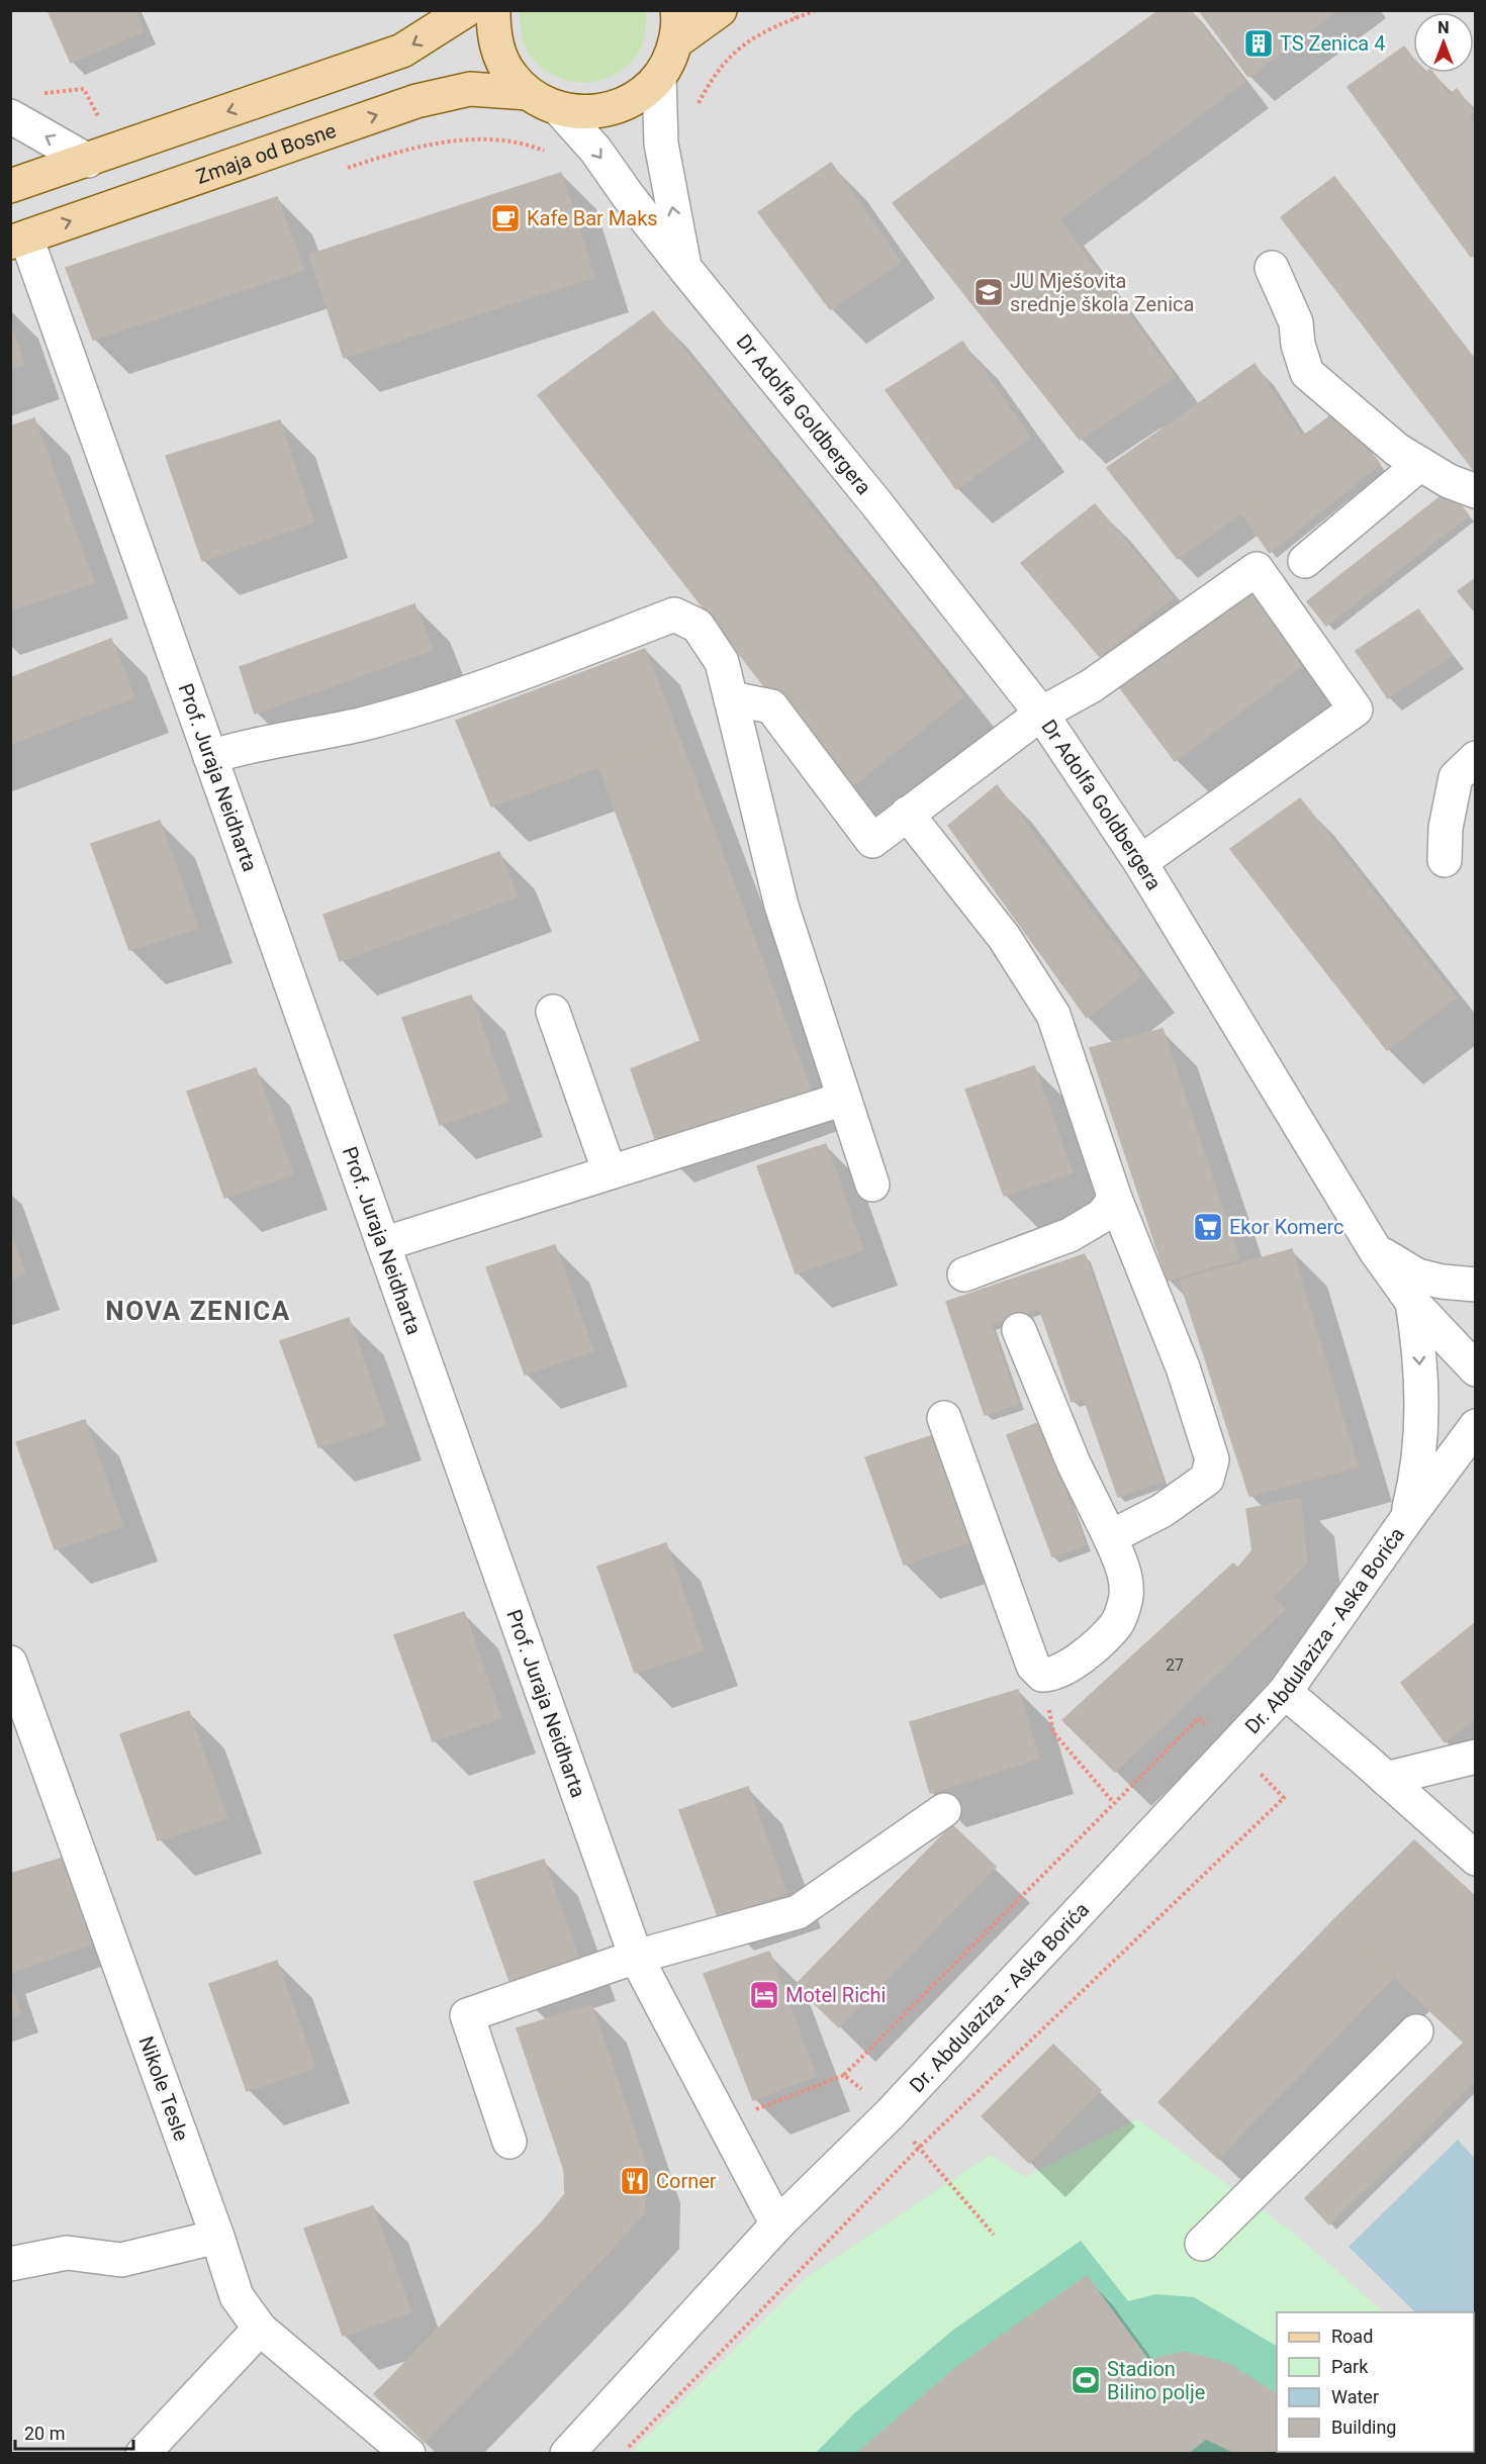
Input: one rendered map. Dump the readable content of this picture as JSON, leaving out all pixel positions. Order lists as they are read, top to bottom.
{
  "streets": {
    "main road": ["Zmaja od Bosne"],
    "street": [
      "Dr Adolfa Goldbergera",
      "Prof. Juraja Neidharta",
      "Dr. Abdulaziza - Aska Borića",
      "Nikole Tesle"
    ]
  },
  "crossings": [
    ["Zmaja od Bosne", "Dr Adolfa Goldbergera"],
    ["Zmaja od Bosne", "Prof. Juraja Neidharta"],
    ["Prof. Juraja Neidharta", "Dr. Abdulaziza - Aska Borića"]
  ],
  "districts": ["NOVA ZENICA"],
  "places": {
    "building": ["TS Zenica 4"],
    "cafe": ["Kafe Bar Maks"],
    "school or university": ["JU Mješovita srednje škola Zenica"],
    "supermarket": ["Ekor Komerc"],
    "hotel": ["Motel Richi"],
    "restaurant": ["Corner"],
    "sports": ["Stadion Bilino polje"]
  },
  "house_numbers": ["27"],
  "legend": [
    "Road",
    "Park",
    "Water",
    "Building"
  ],
  "scale_bar": "20 m",
  "north": "top"
}
